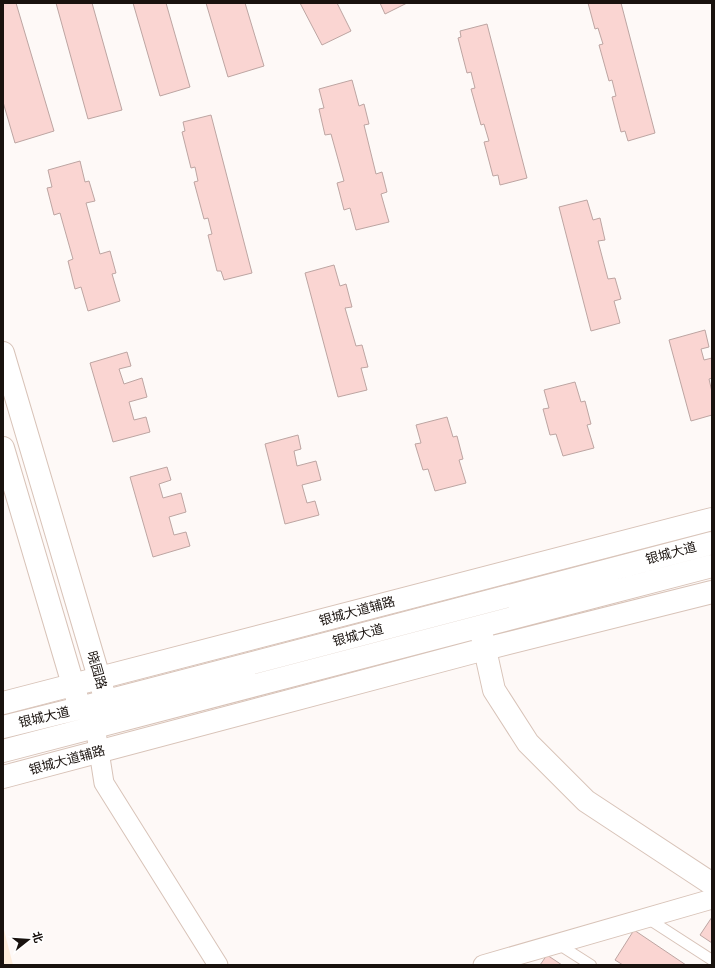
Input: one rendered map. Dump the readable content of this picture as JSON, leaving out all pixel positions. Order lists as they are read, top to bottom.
{
  "streets": {
    "street": ["银城大道", "银城大道辅路", "晓园路"]
  },
  "crossings": [
    ["银城大道", "晓园路"],
    ["银城大道辅路", "晓园路"]
  ],
  "north": "right"
}
